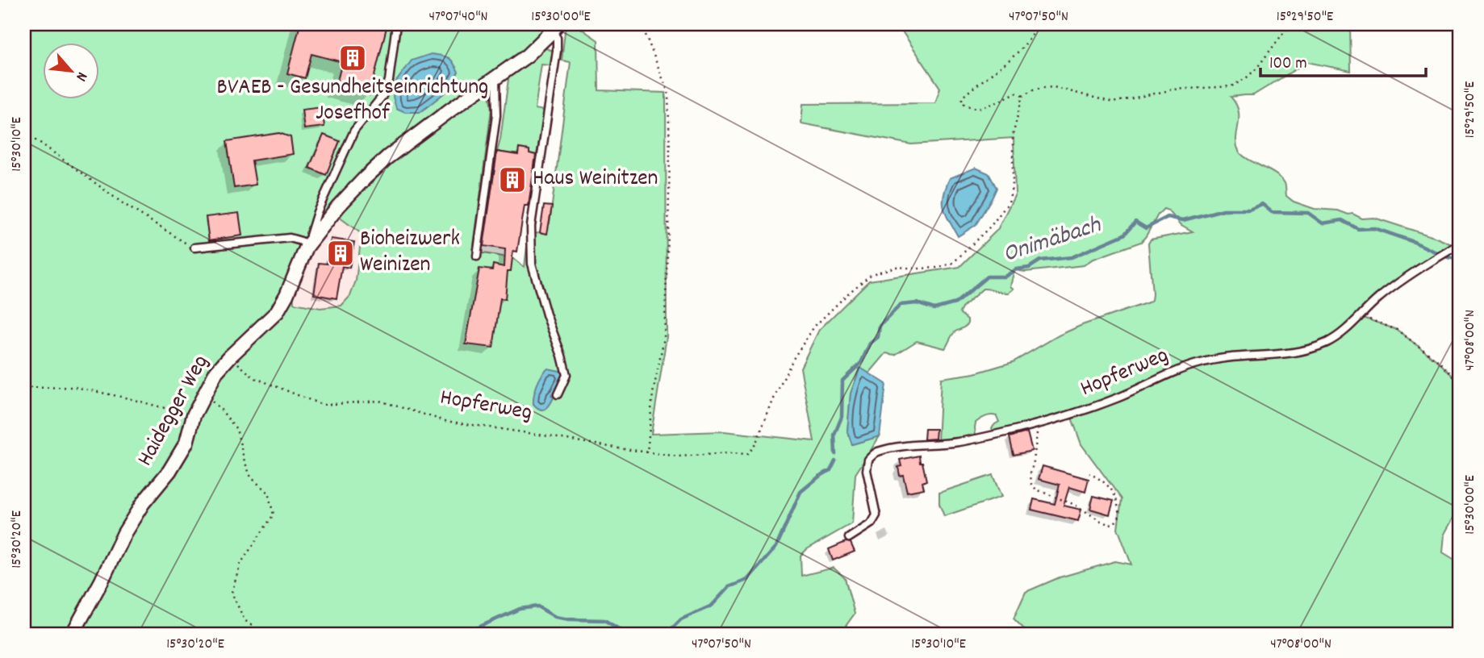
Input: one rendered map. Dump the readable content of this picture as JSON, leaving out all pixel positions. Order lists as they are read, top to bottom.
{
  "streets": {
    "street": ["Haidegger Weg"],
    "lane": ["Hopferweg"]
  },
  "crossings": [
    ["Hopferweg", "Haidegger Weg"]
  ],
  "water": ["Onimäbach"],
  "places": {
    "building": ["BVAEB - Gesundheitseinrichtung Josefhof", "Haus Weinitzen", "Bioheizwerk Weinizen"]
  },
  "scale_bar": "100 m",
  "north": "bottom right",
  "coordinates": [
    "47°07'40\"N",
    "15°30'00\"E",
    "47°07'50\"N",
    "15°29'50\"E",
    "15°30'10\"E",
    "47°08'00\"N",
    "15°30'20\"E"
  ]
}
